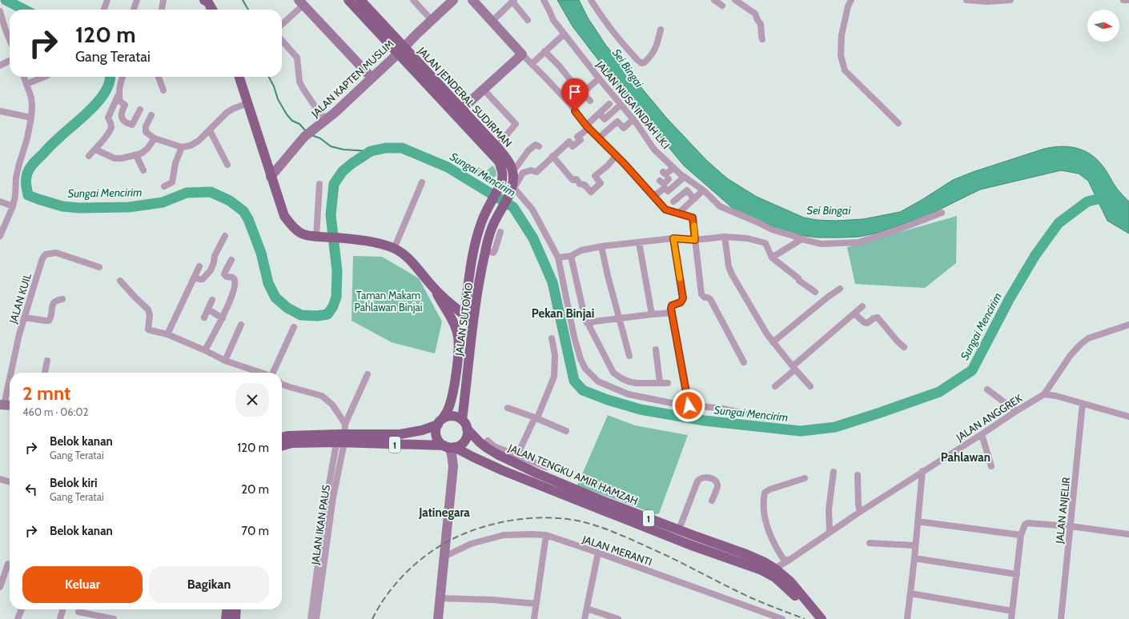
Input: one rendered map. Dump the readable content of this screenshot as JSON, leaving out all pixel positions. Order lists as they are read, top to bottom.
{
  "streets": {
    "main road": [
      "JALAN JENDERAL SUDIRMAN",
      "JALAN SUTOMO",
      "1",
      "JALAN TENGKU AMIR HAMZAH"
    ],
    "street": [
      "JALAN KAPTEN MUSLIM",
      "JALAN NUSA INDAH LK.I",
      "JALAN KUIL",
      "JALAN ANGGREK",
      "JALAN ANJELIR",
      "JALAN IKAN PAUS",
      "JALAN MERANTI"
    ]
  },
  "crossings": [
    ["JALAN KAPTEN MUSLIM", "JALAN JENDERAL SUDIRMAN"],
    ["JALAN JENDERAL SUDIRMAN", "JALAN SUTOMO"],
    ["JALAN SUTOMO", "1"],
    ["JALAN SUTOMO", "JALAN TENGKU AMIR HAMZAH"],
    ["JALAN ANGGREK", "JALAN TENGKU AMIR HAMZAH"],
    ["1", "JALAN TENGKU AMIR HAMZAH"],
    ["1", "JALAN IKAN PAUS"]
  ],
  "districts": ["Pekan Binjai", "Pahlawan", "Jatinegara"],
  "water": ["Sei Bingai", "Sungai Mencirim"],
  "parks": ["Taman Makam Pahlawan Binjai"],
  "north": "right",
  "page": {
    "turn": ["120 m", "Gang Teratai"],
    "heading": ["2 mnt", "460 m · 06:02"],
    "list": [
      {
        "name": "Belok kanan",
        "note": "Gang Teratai",
        "value": "120 m"
      },
      {
        "name": "Belok kiri",
        "note": "Gang Teratai",
        "value": "20 m"
      },
      {
        "name": "Belok kanan",
        "value": "70 m"
      }
    ],
    "buttons": ["Keluar", "Bagikan"]
  }
}
